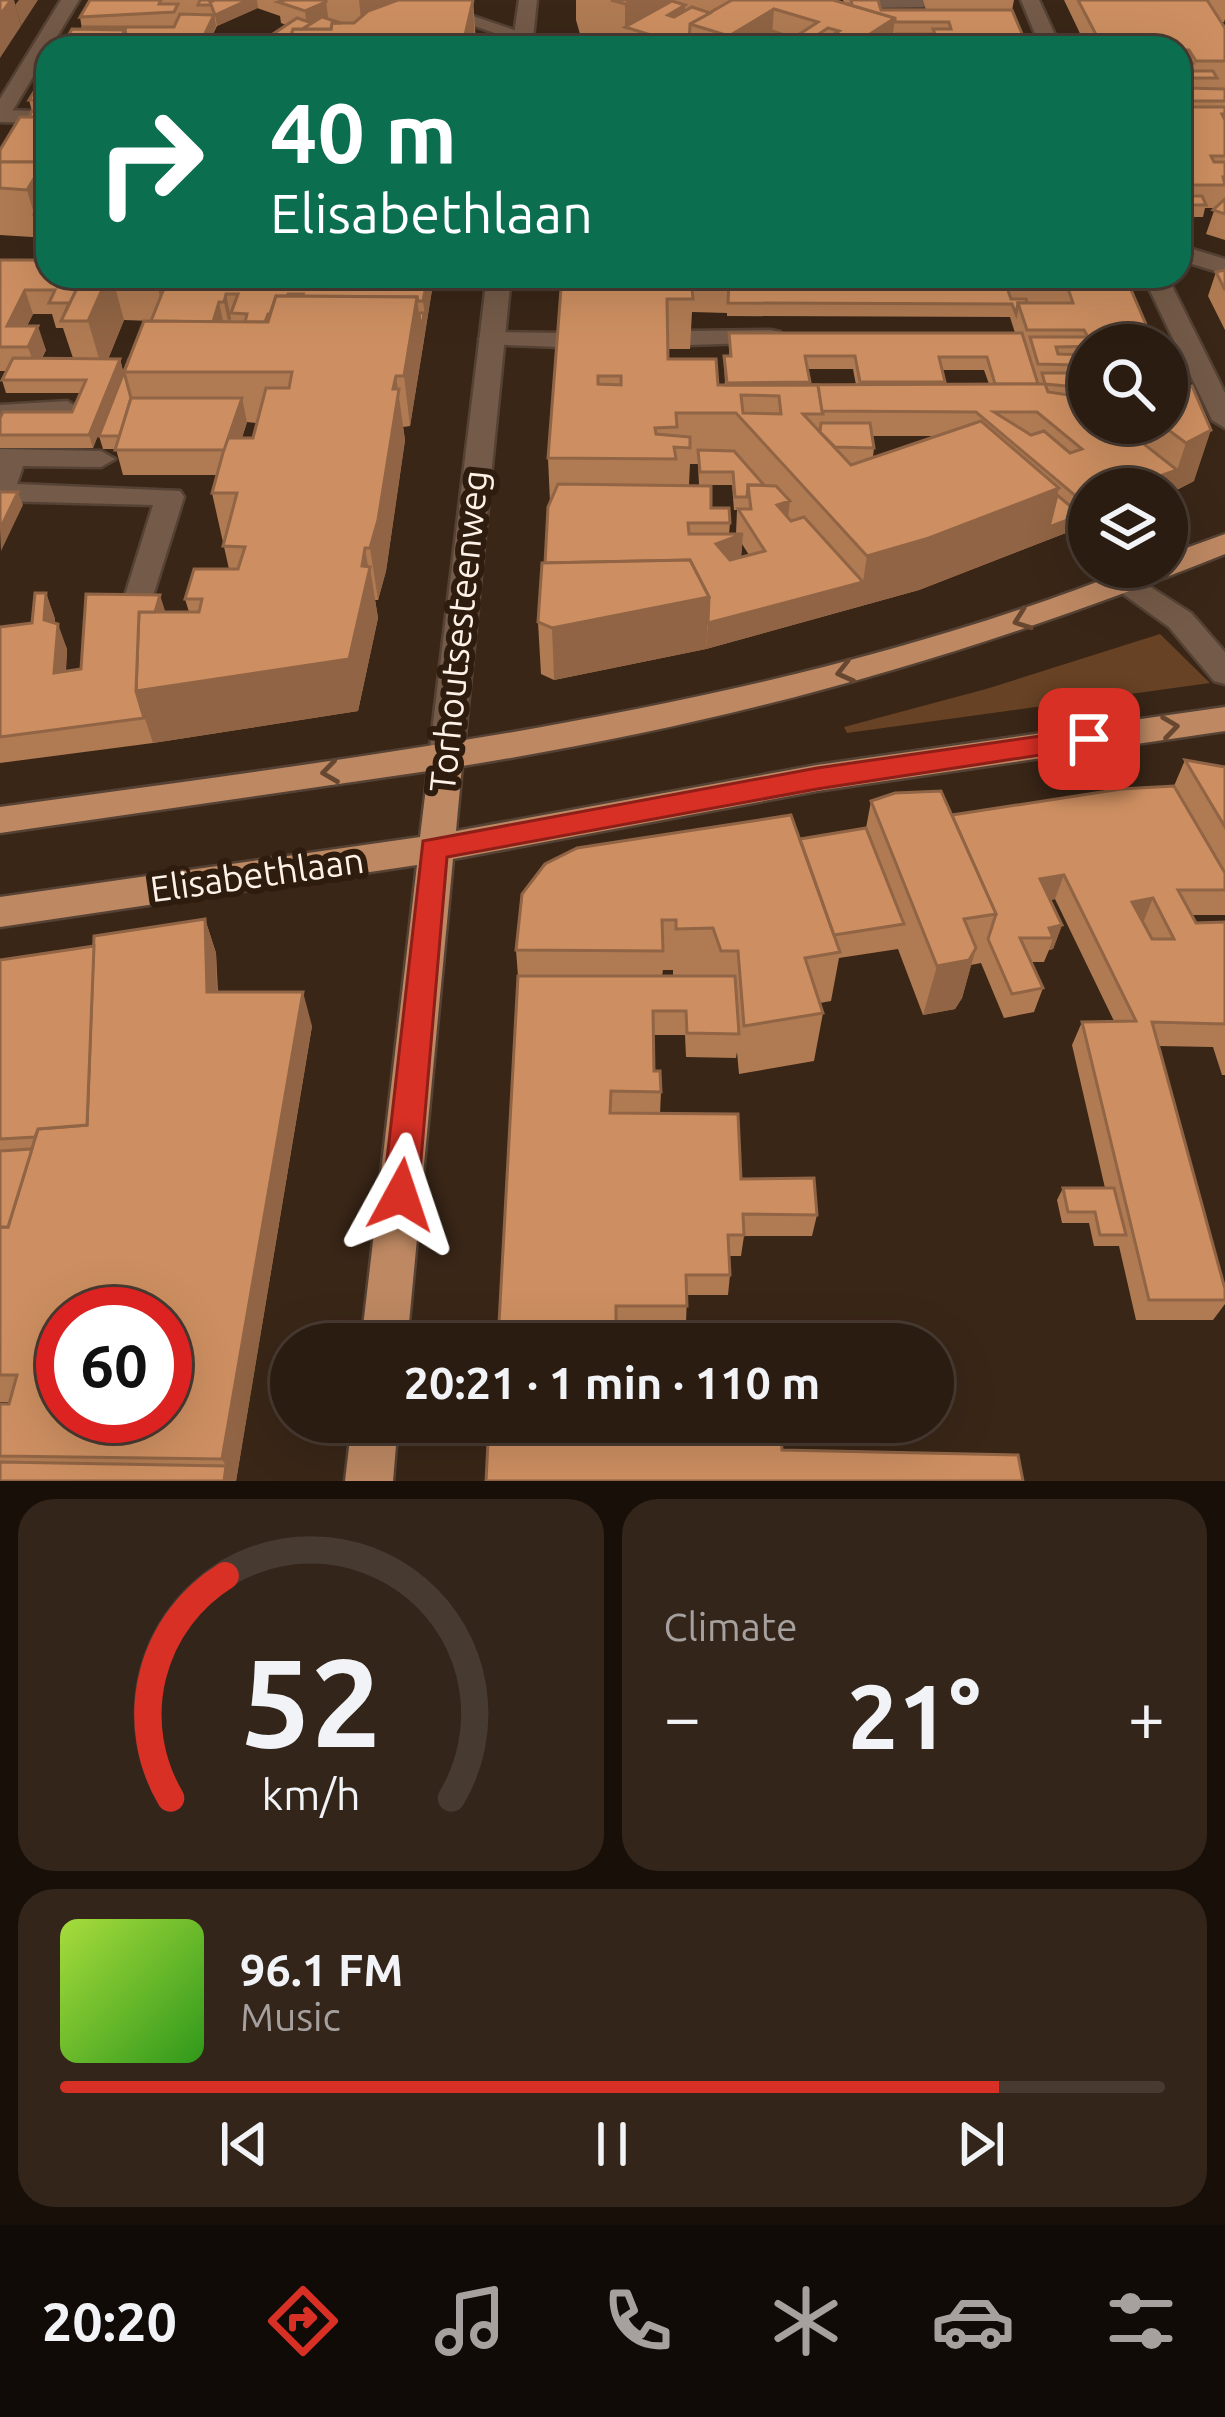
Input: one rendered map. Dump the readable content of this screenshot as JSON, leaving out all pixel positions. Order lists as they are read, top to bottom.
{
  "streets": {
    "main road": ["Torhoutsesteenweg", "Elisabethlaan"]
  },
  "crossings": [
    ["Torhoutsesteenweg", "Elisabethlaan"]
  ],
  "page": {
    "turn": ["40 m", "Elisabethlaan"],
    "limit": "60",
    "trip": "20:21 · 1 min · 110 m",
    "tile": "Climate",
    "heat": ["−", "21°", "+"],
    "song": ["96.1 FM", "Music"],
    "tabs": "20:20",
    "gauge": ["52", "km/h"]
  }
}
